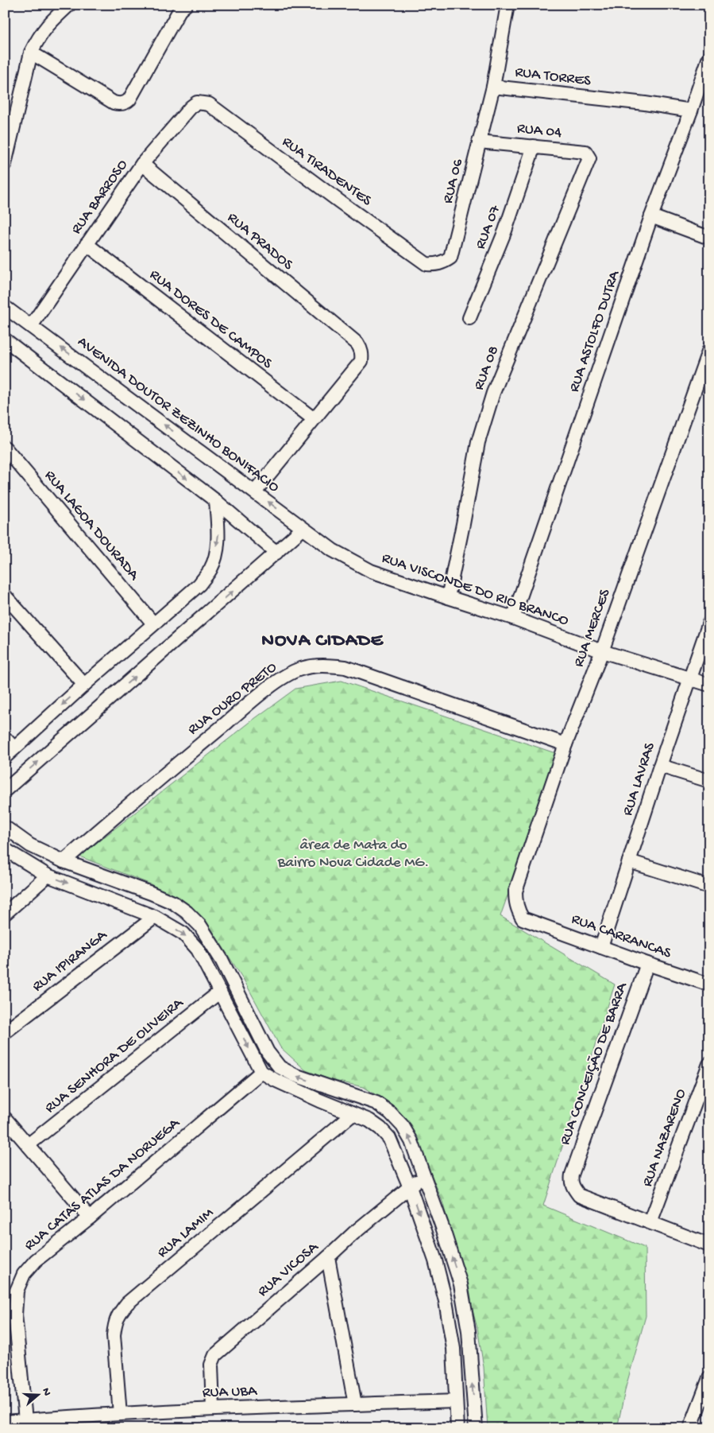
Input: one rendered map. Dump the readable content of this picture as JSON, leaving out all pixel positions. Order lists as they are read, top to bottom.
{
  "streets": {
    "street": [
      "RUA TORRES",
      "RUA 04",
      "RUA TIRADENTES",
      "RUA 06",
      "RUA BARROSO",
      "RUA 07",
      "RUA PRADOS",
      "RUA DORES DE CAMPOS",
      "RUA ASTOLFO DUTRA",
      "RUA 08",
      "AVENIDA DOUTOR ZEZINHO BONIFACIO",
      "RUA LAGOA DOURADA",
      "RUA VISCONDE DO RIO BRANCO",
      "RUA MERCES",
      "RUA OURO PRETO",
      "RUA LAVRAS",
      "RUA CARRANCAS",
      "RUA IPIRANGA",
      "RUA SENHORA DE OLIVEIRA",
      "RUA CONCEIÇÃO DE BARRA",
      "RUA NAZARENO",
      "RUA CATAS ATLAS DA NORUEGA",
      "RUA LAMIM",
      "RUA VICOSA",
      "RUA UBA"
    ]
  },
  "crossings": [
    ["RUA TORRES", "RUA 06"],
    ["RUA TORRES", "RUA ASTOLFO DUTRA"],
    ["RUA 04", "RUA 06"],
    ["RUA 04", "RUA 07"],
    ["RUA 04", "RUA 08"],
    ["RUA TIRADENTES", "RUA 06"],
    ["RUA TIRADENTES", "RUA BARROSO"],
    ["RUA BARROSO", "RUA PRADOS"],
    ["RUA BARROSO", "RUA DORES DE CAMPOS"],
    ["RUA BARROSO", "AVENIDA DOUTOR ZEZINHO BONIFACIO"],
    ["RUA PRADOS", "RUA DORES DE CAMPOS"],
    ["RUA ASTOLFO DUTRA", "RUA VISCONDE DO RIO BRANCO"],
    ["RUA 08", "RUA VISCONDE DO RIO BRANCO"],
    ["AVENIDA DOUTOR ZEZINHO BONIFACIO", "RUA VISCONDE DO RIO BRANCO"],
    ["RUA VISCONDE DO RIO BRANCO", "RUA MERCES"],
    ["RUA VISCONDE DO RIO BRANCO", "RUA LAVRAS"],
    ["RUA MERCES", "RUA OURO PRETO"],
    ["RUA MERCES", "RUA CARRANCAS"],
    ["RUA LAVRAS", "RUA CARRANCAS"],
    ["RUA CARRANCAS", "RUA CONCEIÇÃO DE BARRA"],
    ["RUA CONCEIÇÃO DE BARRA", "RUA NAZARENO"],
    ["RUA CATAS ATLAS DA NORUEGA", "RUA UBA"],
    ["RUA LAMIM", "RUA UBA"],
    ["RUA VICOSA", "RUA UBA"]
  ],
  "districts": ["NOVA CIDADE"],
  "parks": ["ârea de Mata do Bairro Nova Cidade MG."],
  "north": "right"
}
